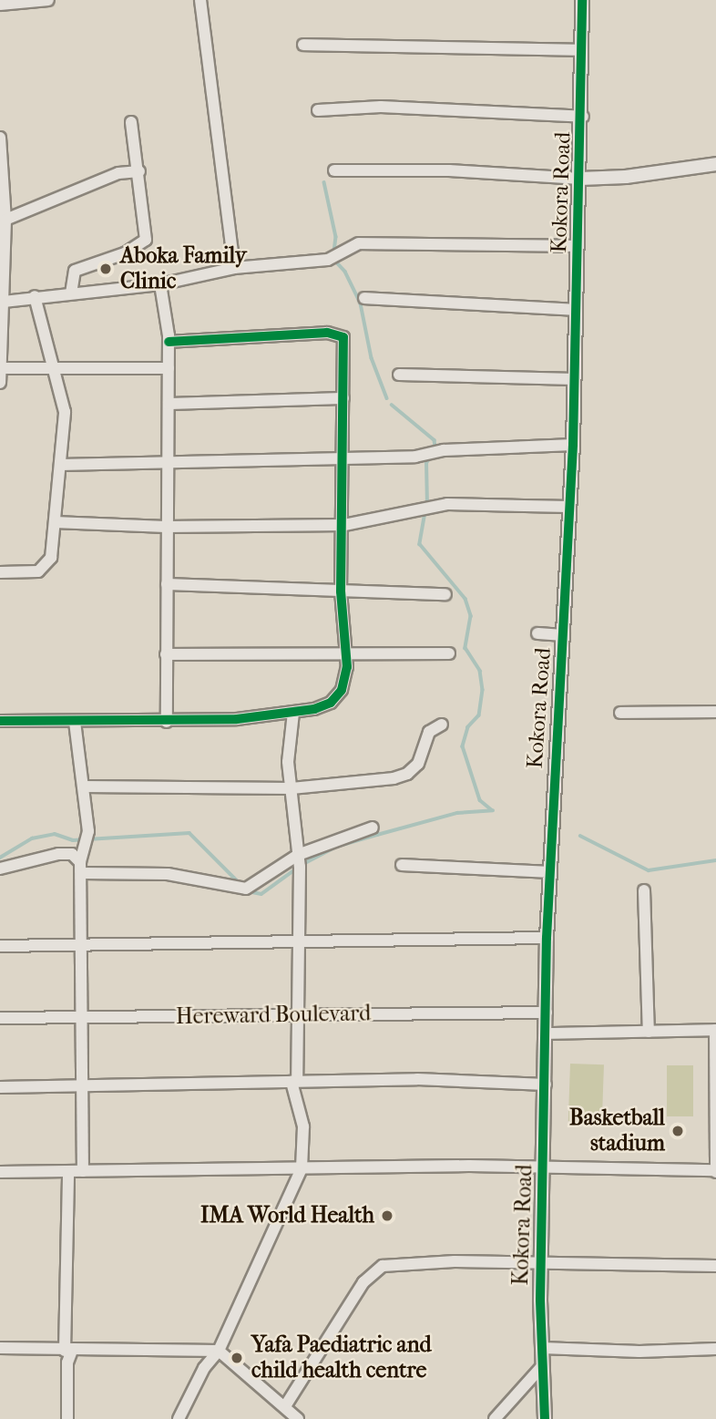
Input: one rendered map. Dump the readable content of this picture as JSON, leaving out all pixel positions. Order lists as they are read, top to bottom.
{
  "streets": {
    "street": ["Kokora Road", "Hereward Boulevard"]
  },
  "crossings": [
    ["Kokora Road", "Hereward Boulevard"]
  ],
  "places": [
    "Aboka Family Clinic",
    "Basketball stadium",
    "IMA World Health",
    "Yafa Paediatric and child health centre"
  ]
}
